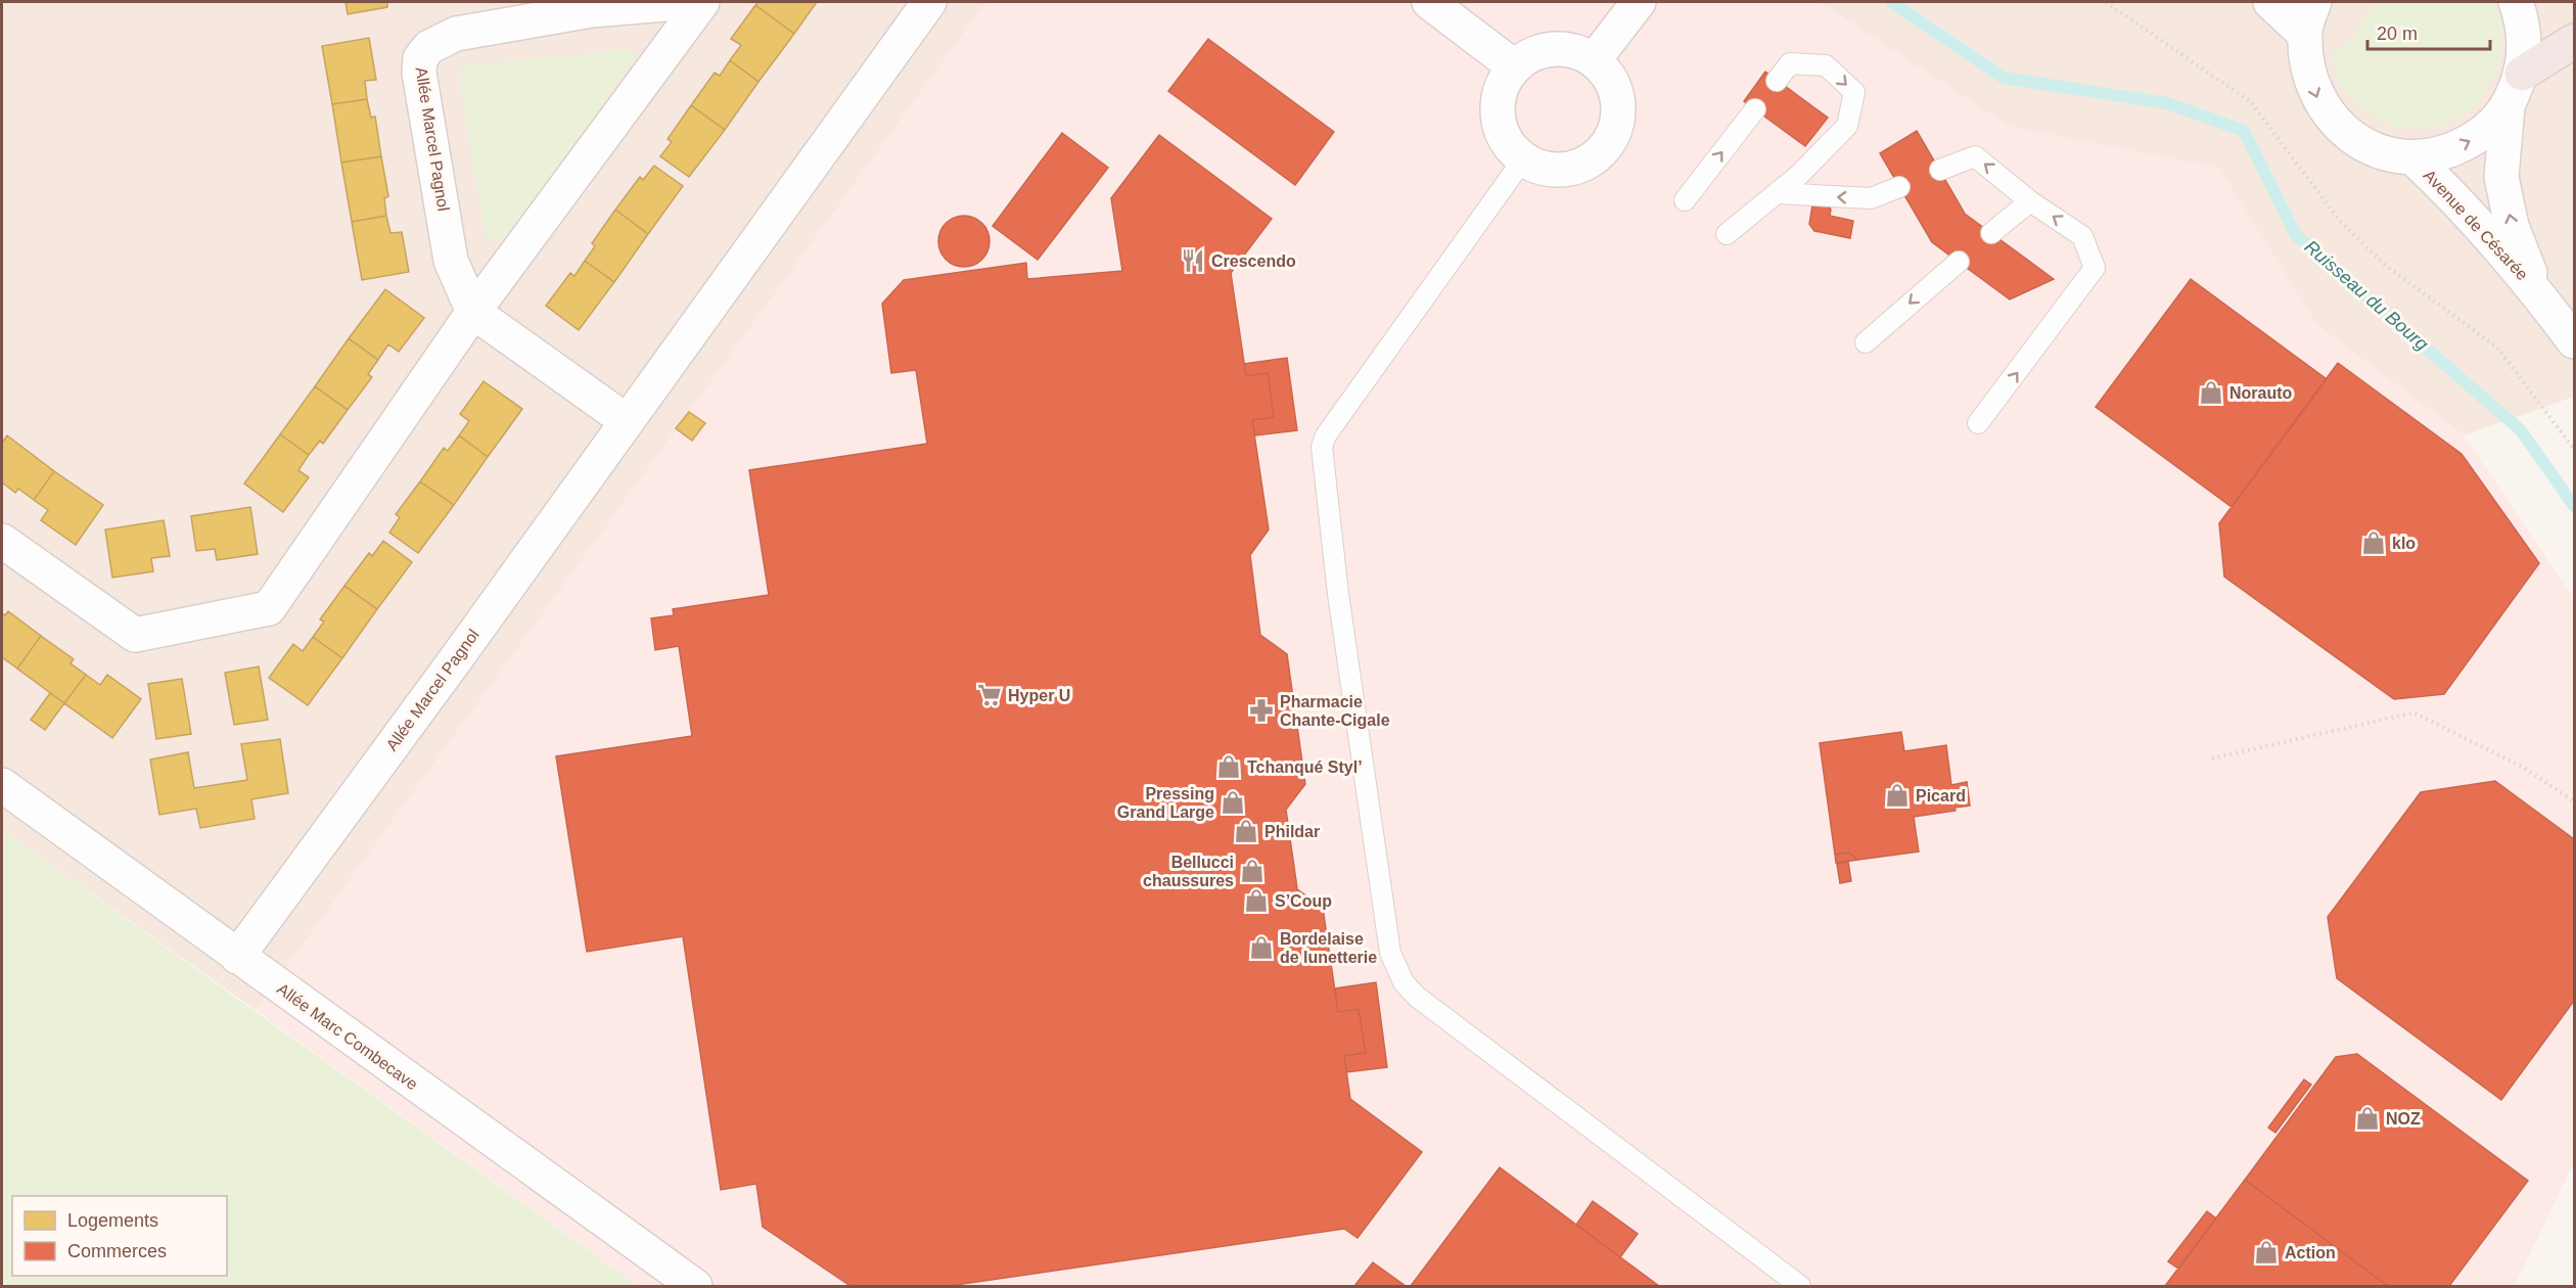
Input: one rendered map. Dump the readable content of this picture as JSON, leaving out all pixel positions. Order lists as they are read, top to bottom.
{
  "streets": {
    "street": ["Allée Marcel Pagnol", "Avenue de Césarée", "Allée Marc Combecave"]
  },
  "crossings": [
    ["Allée Marcel Pagnol", "Allée Marc Combecave"]
  ],
  "one_way": ["Avenue de Césarée"],
  "water": ["Ruisseau du Bourg"],
  "places": {
    "restaurant": ["Crescendo"],
    "shop": [
      "Norauto",
      "klo",
      "Tchanqué Styl’",
      "Picard",
      "Pressing Grand Large",
      "Phildar",
      "Bellucci chaussures",
      "S’Coup",
      "Bordelaise de lunetterie",
      "NOZ",
      "Action"
    ],
    "supermarket": ["Hyper U"],
    "pharmacy": ["Pharmacie Chante-Cigale"]
  },
  "legend": ["Logements", "Commerces"],
  "scale_bar": "20 m"
}
